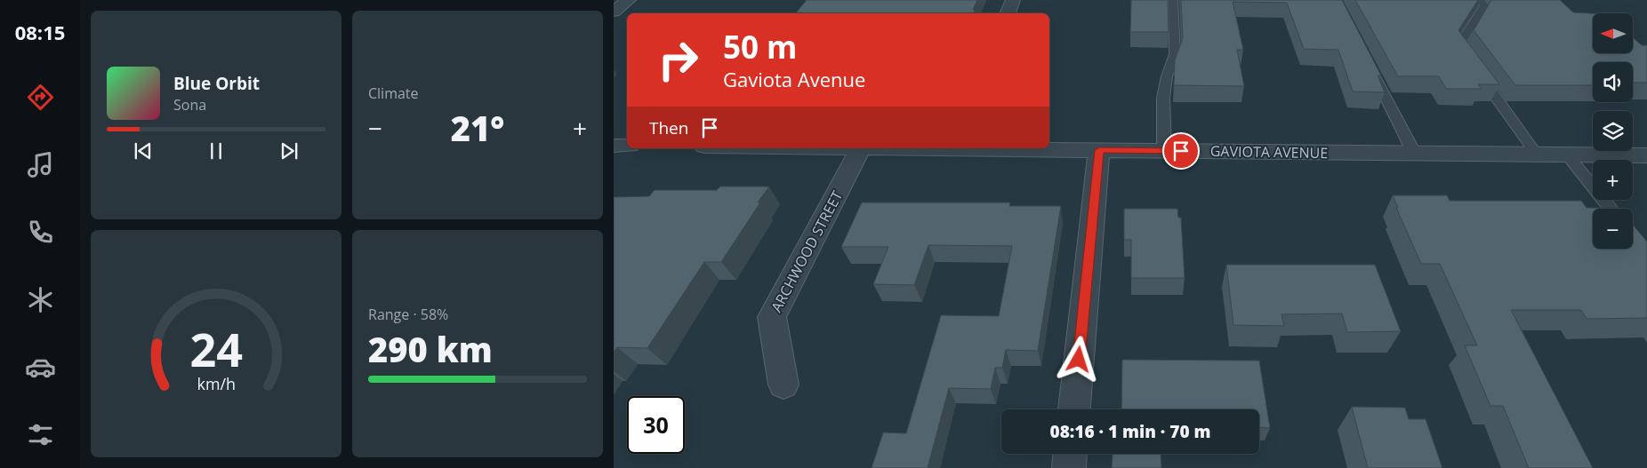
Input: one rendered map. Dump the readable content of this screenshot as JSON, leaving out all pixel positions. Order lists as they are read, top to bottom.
{
  "streets": {
    "street": ["GAVIOTA AVENUE", "ARCHWOOD STREET"]
  },
  "north": "left",
  "page": {
    "tabs": "08:15",
    "tile": [
      "Climate",
      ["Range · 58%", "290 km"]
    ],
    "map_buttons": ["+", "−"],
    "turn": ["50 m", "Gaviota Avenue"],
    "song": ["Blue Orbit", "Sona"],
    "then": "Then",
    "heat": ["−", "21°", "+"],
    "limit": "30",
    "trip": "08:16 · 1 min · 70 m",
    "gauge": ["24", "km/h"]
  }
}
